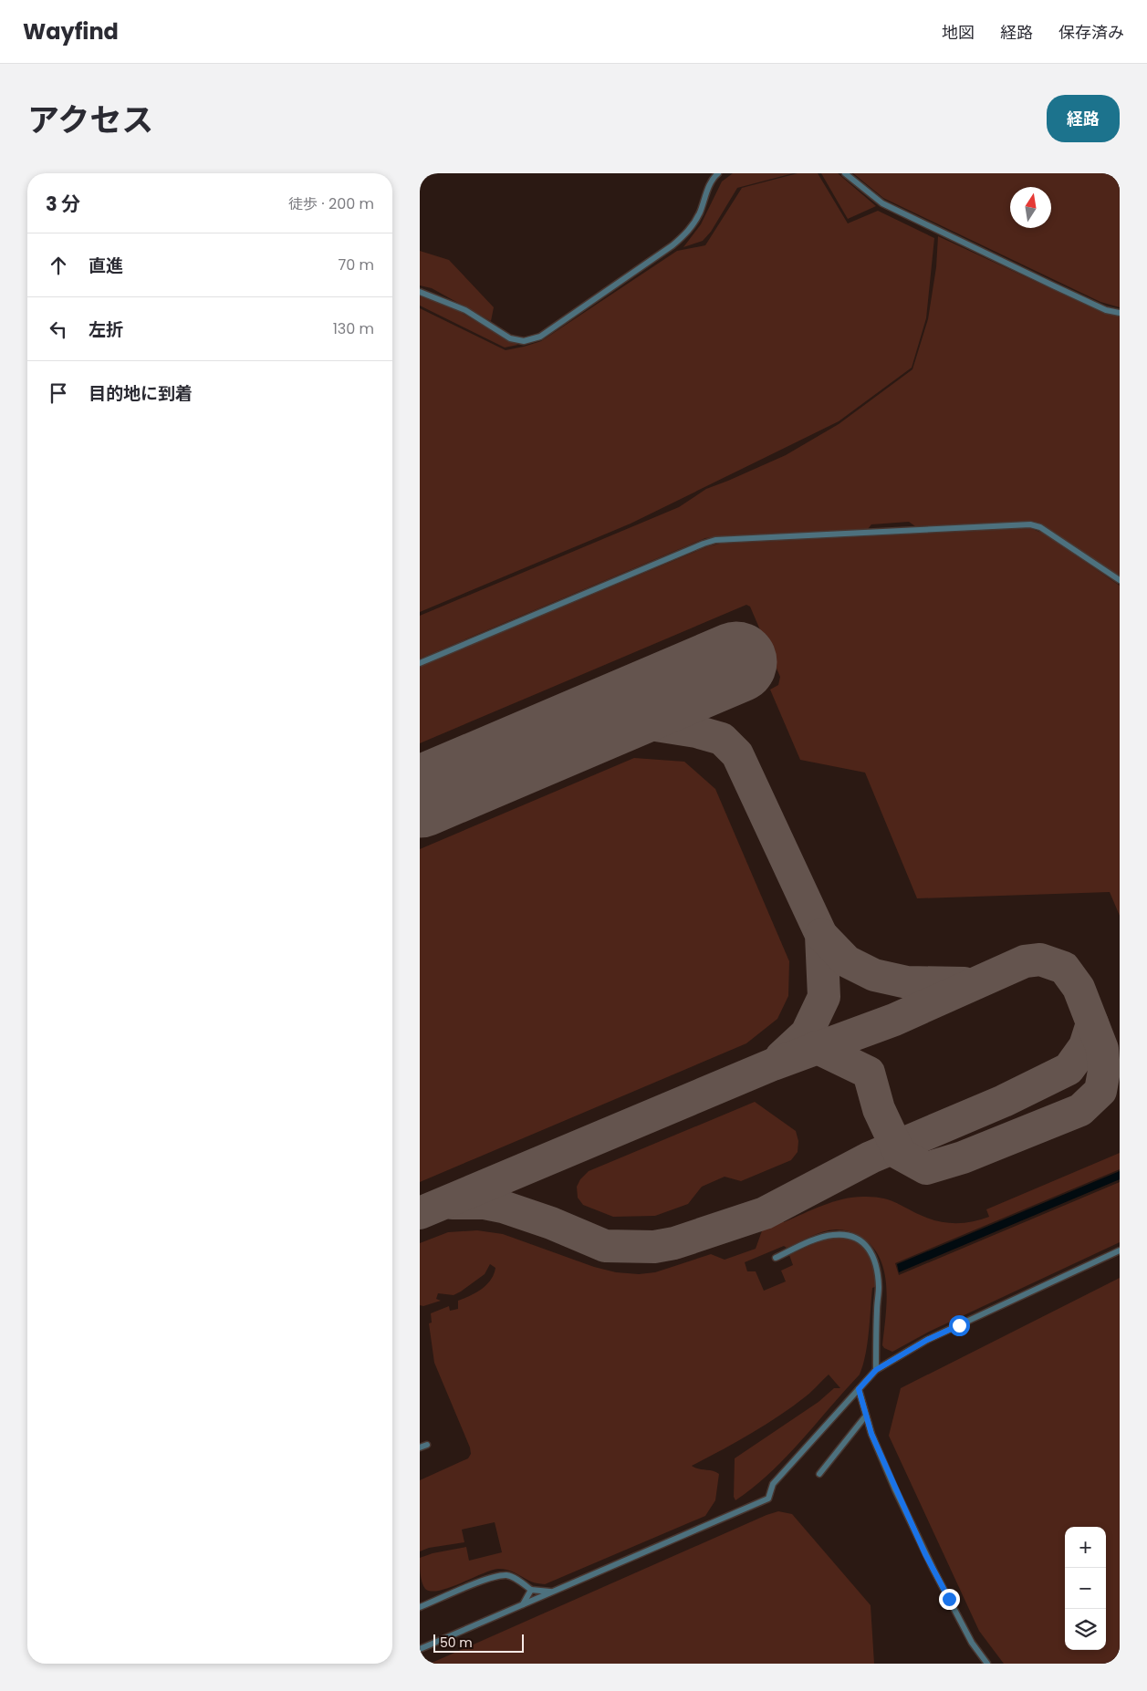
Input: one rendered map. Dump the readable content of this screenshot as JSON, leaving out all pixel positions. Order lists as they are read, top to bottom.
{
  "scale_bar": "50 m",
  "north": "top",
  "page": {
    "header": "Wayfind",
    "nav": ["地図", "経路", "保存済み"],
    "title": "アクセス",
    "buttons": "経路",
    "heading": ["3 分", "徒歩 · 200 m"],
    "list": [
      ["直進", "70 m"],
      ["左折", "130 m"],
      "目的地に到着"
    ],
    "map_buttons": ["+", "−"],
    "scale": "50 m"
  }
}
